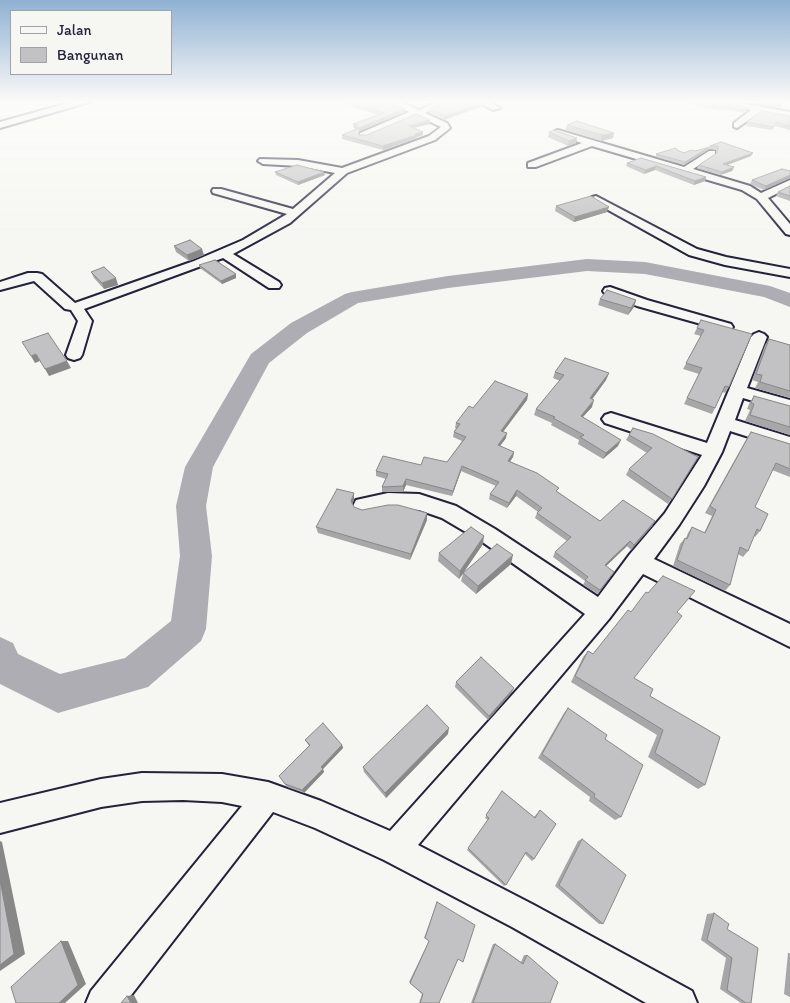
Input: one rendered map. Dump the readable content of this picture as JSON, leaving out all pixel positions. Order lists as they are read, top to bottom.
{
  "legend": ["Jalan", "Bangunan"]
}
